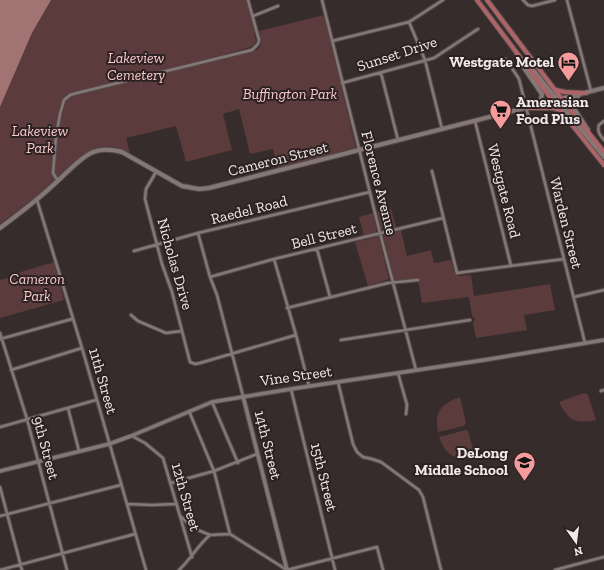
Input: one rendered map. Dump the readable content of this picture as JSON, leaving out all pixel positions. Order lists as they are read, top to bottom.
{
  "streets": {
    "main road": ["Cameron Street"],
    "street": [
      "Sunset Drive",
      "Florence Avenue",
      "Westgate Road",
      "Raedel Road",
      "Warden Street",
      "Bell Street",
      "Nicholas Drive",
      "Vine Street",
      "11th Street",
      "14th Street",
      "9th Street",
      "15th Street",
      "12th Street"
    ]
  },
  "crossings": [
    ["Sunset Drive", "Florence Avenue"],
    ["Cameron Street", "Florence Avenue"],
    ["Cameron Street", "Westgate Road"],
    ["Cameron Street", "Warden Street"],
    ["Cameron Street", "Nicholas Drive"],
    ["Cameron Street", "11th Street"],
    ["Florence Avenue", "Raedel Road"],
    ["Florence Avenue", "Bell Street"],
    ["Florence Avenue", "Vine Street"],
    ["Raedel Road", "Nicholas Drive"],
    ["Raedel Road", "14th Street"],
    ["Warden Street", "Vine Street"],
    ["Bell Street", "14th Street"],
    ["Nicholas Drive", "14th Street"],
    ["Vine Street", "11th Street"],
    ["Vine Street", "14th Street"],
    ["Vine Street", "9th Street"],
    ["Vine Street", "15th Street"],
    ["Vine Street", "12th Street"]
  ],
  "parks": [
    "Lakeview Cemetery",
    "Buffington Park",
    "Lakeview Park",
    "Cameron Park"
  ],
  "places": {
    "hotel": ["Westgate Motel"],
    "supermarket": ["Amerasian Food Plus"],
    "school or university": ["DeLong Middle School"]
  },
  "north": "bottom"
}
